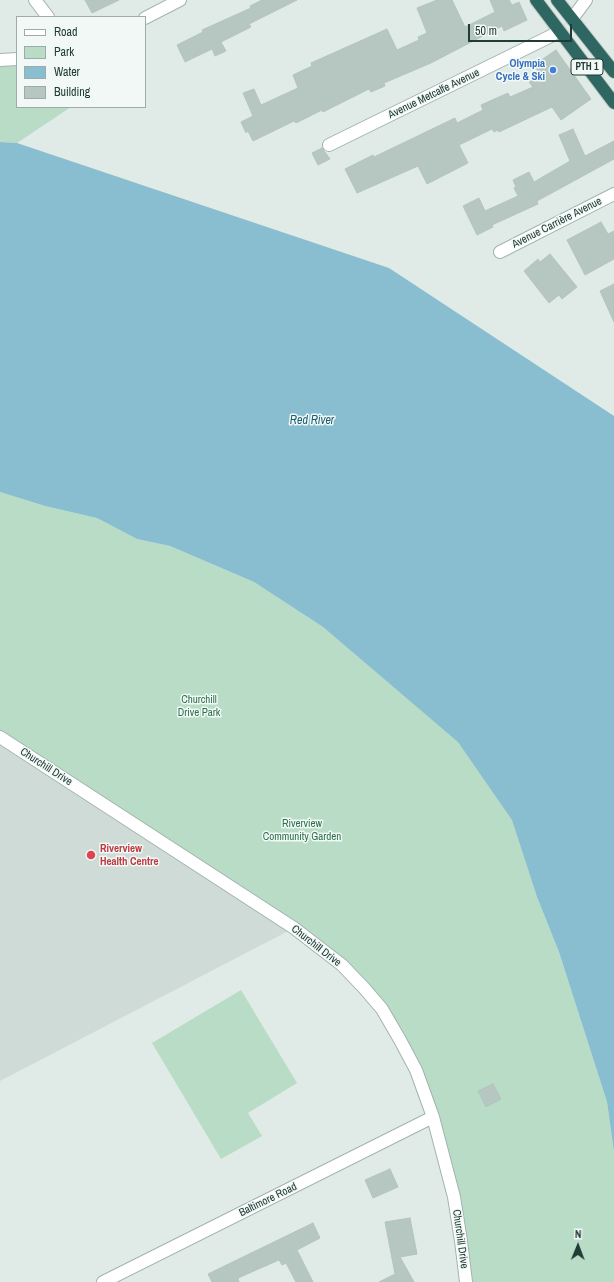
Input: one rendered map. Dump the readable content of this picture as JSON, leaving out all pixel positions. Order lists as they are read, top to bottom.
{
  "streets": {
    "highway": ["PTH 1"],
    "street": [
      "Avenue Metcalfe Avenue",
      "Avenue Carrière Avenue",
      "Churchill Drive",
      "Baltimore Road"
    ]
  },
  "crossings": [
    ["PTH 1", "Avenue Metcalfe Avenue"],
    ["Churchill Drive", "Baltimore Road"]
  ],
  "water": ["Red River"],
  "parks": ["Churchill Drive Park", "Riverview Community Garden"],
  "places": ["Olympia Cycle & Ski", "Riverview Health Centre"],
  "legend": [
    "Road",
    "Park",
    "Water",
    "Building"
  ],
  "scale_bar": "50 m",
  "north": "top"
}
